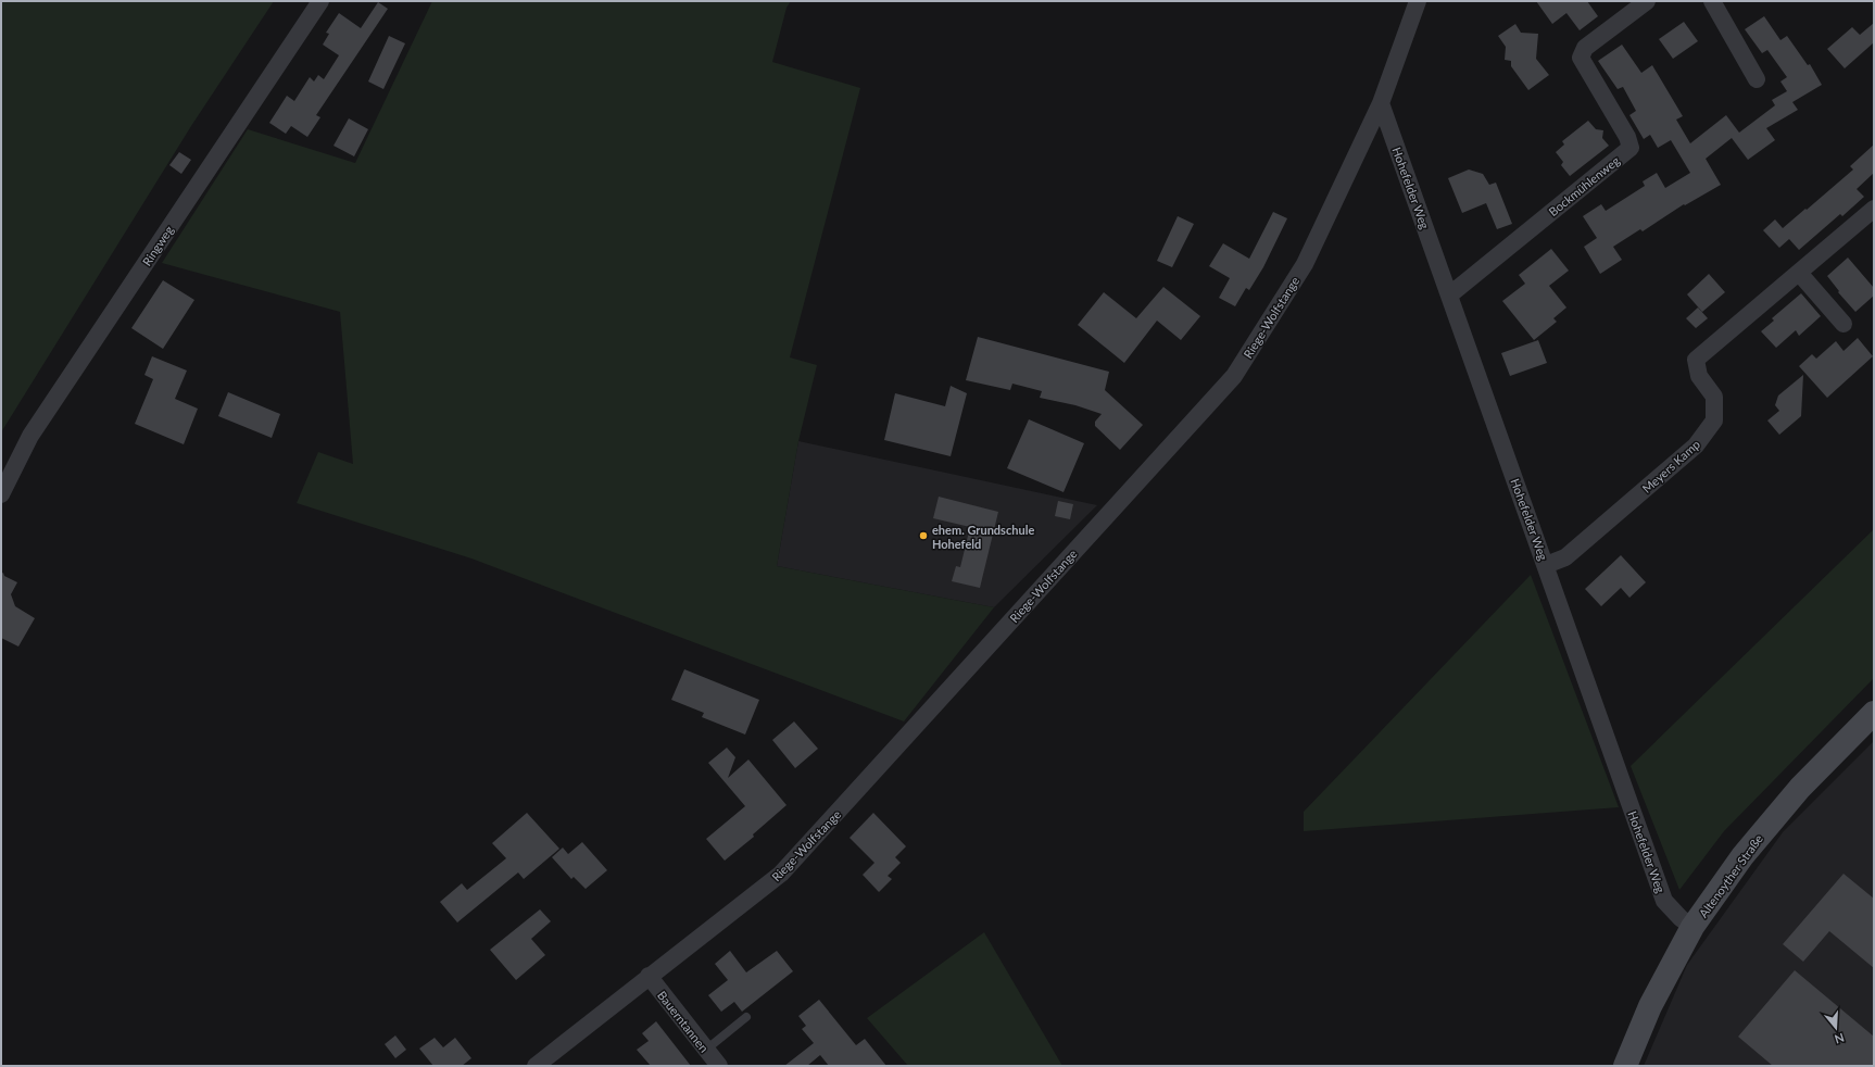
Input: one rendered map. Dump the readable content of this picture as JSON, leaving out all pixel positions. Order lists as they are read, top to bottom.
{
  "streets": {
    "main road": ["Altenoyther Straße"],
    "street": [
      "Bockmühlenweg",
      "Hohefelder Weg",
      "Ringweg",
      "Riege-Wolfstange",
      "Meyers Kamp",
      "Bauerntannen"
    ]
  },
  "crossings": [
    ["Bockmühlenweg", "Hohefelder Weg"],
    ["Hohefelder Weg", "Riege-Wolfstange"],
    ["Hohefelder Weg", "Meyers Kamp"],
    ["Hohefelder Weg", "Altenoyther Straße"],
    ["Riege-Wolfstange", "Bauerntannen"]
  ],
  "places": ["ehem. Grundschule Hohefeld"],
  "north": "bottom"
}
